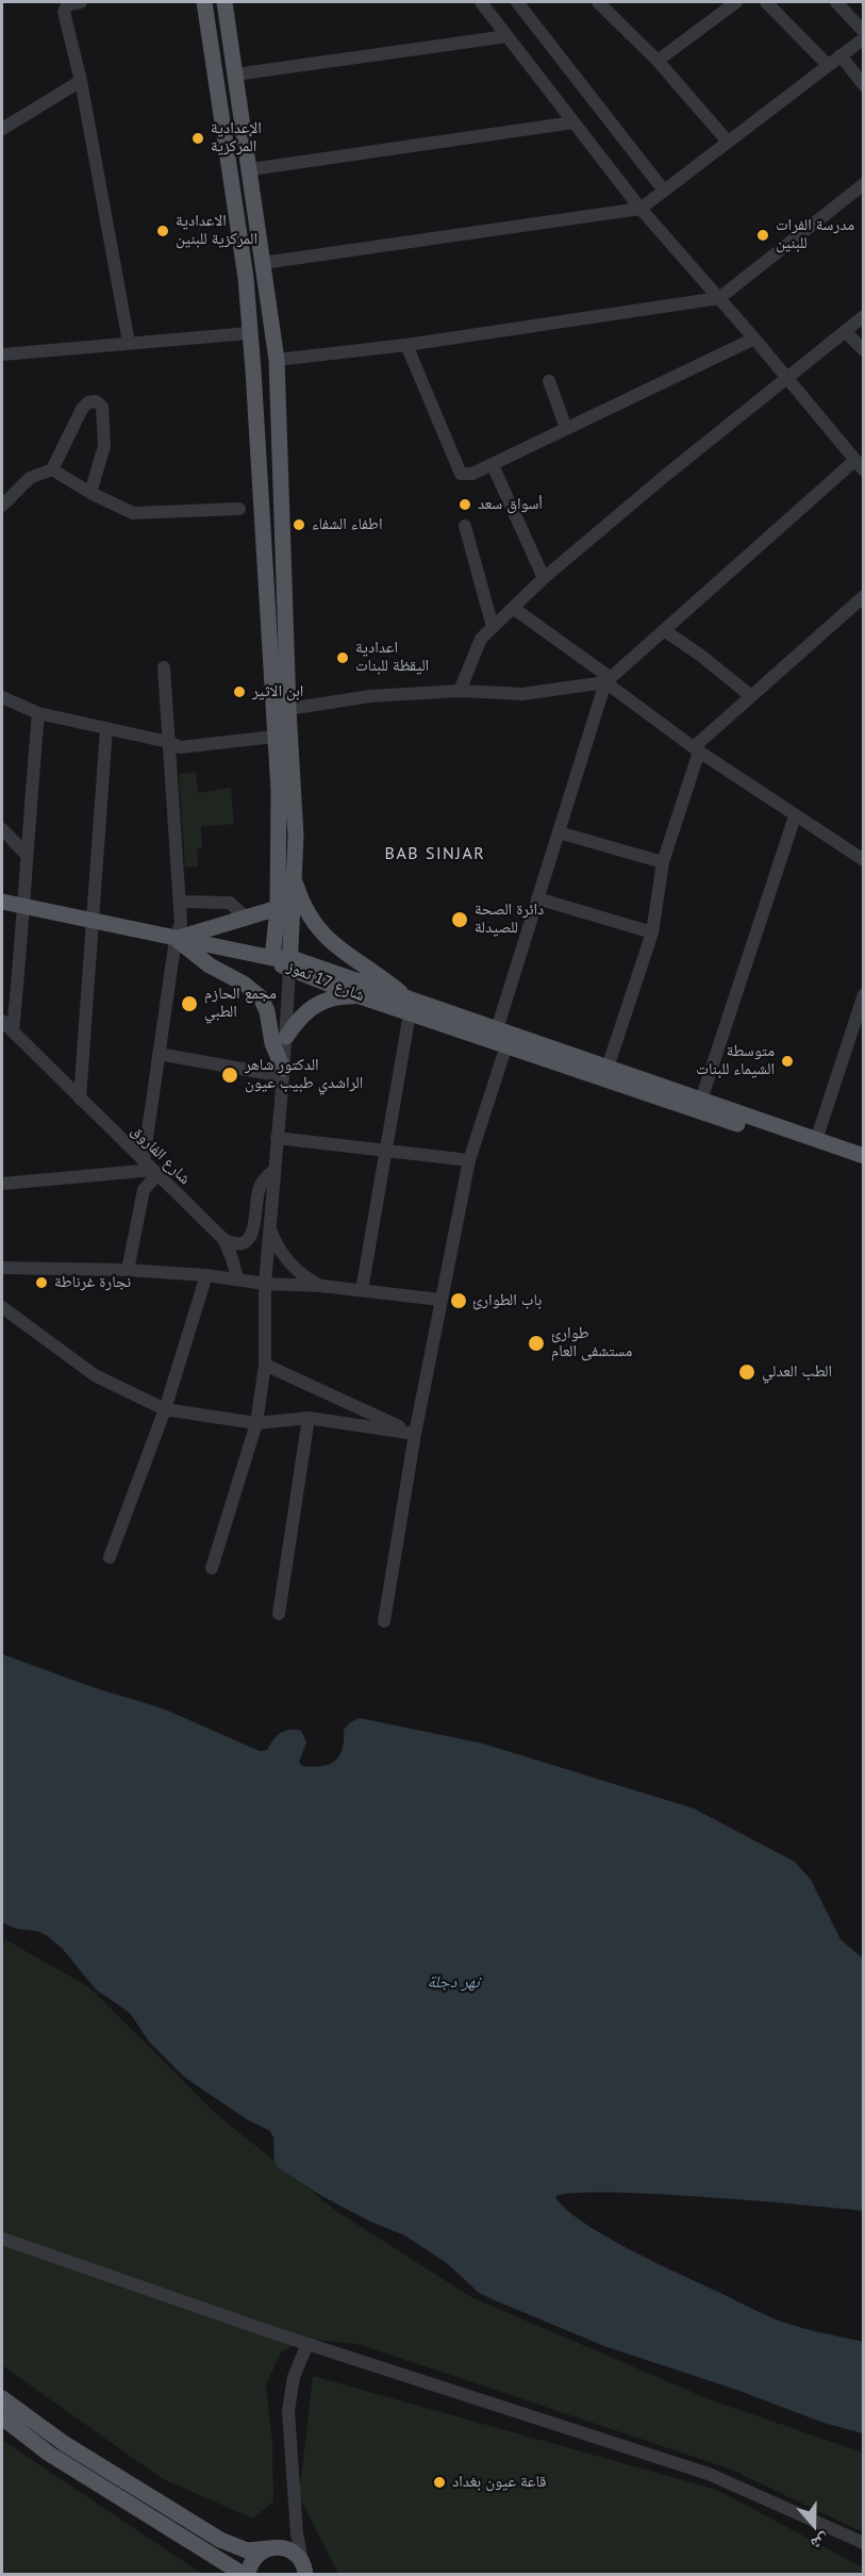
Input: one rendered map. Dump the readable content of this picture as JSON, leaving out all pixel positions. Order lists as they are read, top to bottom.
{
  "streets": {
    "main road": ["شارع 17 تموز"],
    "street": ["شارع الفاروق"]
  },
  "districts": ["BAB SINJAR"],
  "water": ["نهر دجلة"],
  "places": [
    "الإعدادية المركزية",
    "الاعدادية المركزية للبنين",
    "مدرسة الفرات للبنين",
    "أسواق سعد",
    "اطفاء الشفاء",
    "اعدادية اليقظة للبنات",
    "ابن الاثير",
    "دائرة الصحة للصيدلة",
    "مجمع الحازم الطبي",
    "متوسطة الشيماء للبنات",
    "الدكتور شاهر الراشدي طبيب عيون",
    "نجارة غرناطة",
    "باب الطوارئ",
    "طوارئ مستشفى العام",
    "الطب العدلي",
    "قاعة عيون بغداد"
  ],
  "north": "bottom"
}
